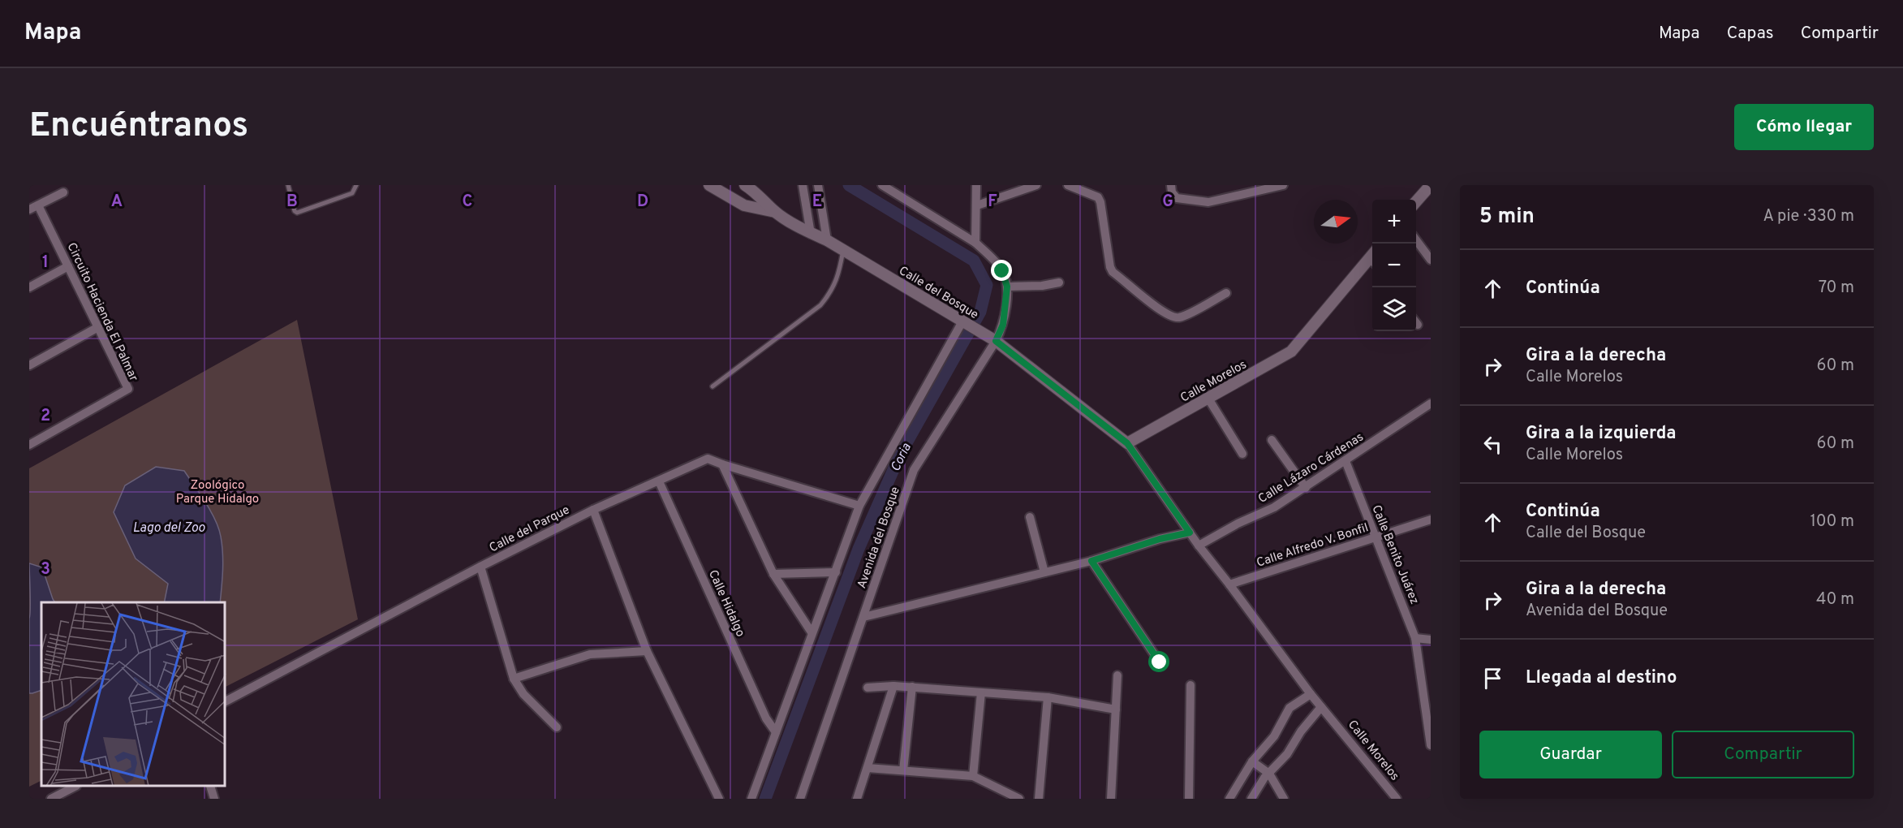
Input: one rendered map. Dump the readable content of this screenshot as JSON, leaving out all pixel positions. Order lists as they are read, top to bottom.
{
  "streets": {
    "street": [
      "Calle del Bosque",
      "Circuito Hacienda El Palmar",
      "Calle Morelos",
      "Calle Lázaro Cárdenas",
      "Calle del Parque",
      "Avenida del Bosque",
      "Calle Alfredo V. Bonfil",
      "Calle Benito Juárez",
      "Calle Hidalgo"
    ]
  },
  "crossings": [
    ["Calle del Bosque", "Calle Morelos"],
    ["Calle del Bosque", "Avenida del Bosque"],
    ["Calle Morelos", "Calle Lázaro Cárdenas"],
    ["Calle Morelos", "Calle Alfredo V. Bonfil"],
    ["Calle Lázaro Cárdenas", "Calle Benito Juárez"],
    ["Calle del Parque", "Calle Hidalgo"],
    ["Calle Alfredo V. Bonfil", "Calle Benito Juárez"]
  ],
  "water": ["Coria", "Lago del Zoo"],
  "parks": ["Zoológico Parque Hidalgo"],
  "north": "right",
  "page": {
    "header": "Mapa",
    "nav": ["Mapa", "Capas", "Compartir"],
    "buttons": [
      "Cómo llegar",
      ["Guardar", "Compartir"]
    ],
    "title": "Encuéntranos",
    "heading": ["5 min", "A pie · 330 m"],
    "map_buttons": ["+", "−"],
    "list": [
      ["Continúa", "70 m"],
      ["Gira a la derecha", "Calle Morelos", "60 m"],
      ["Gira a la izquierda", "Calle Morelos", "60 m"],
      ["Continúa", "Calle del Bosque", "100 m"],
      ["Gira a la derecha", "Avenida del Bosque", "40 m"],
      "Llegada al destino"
    ]
  },
  "grid": {
    "columns": [
      "A",
      "B",
      "C",
      "D",
      "E",
      "F",
      "G"
    ],
    "rows": ["1", "2", "3"]
  }
}
